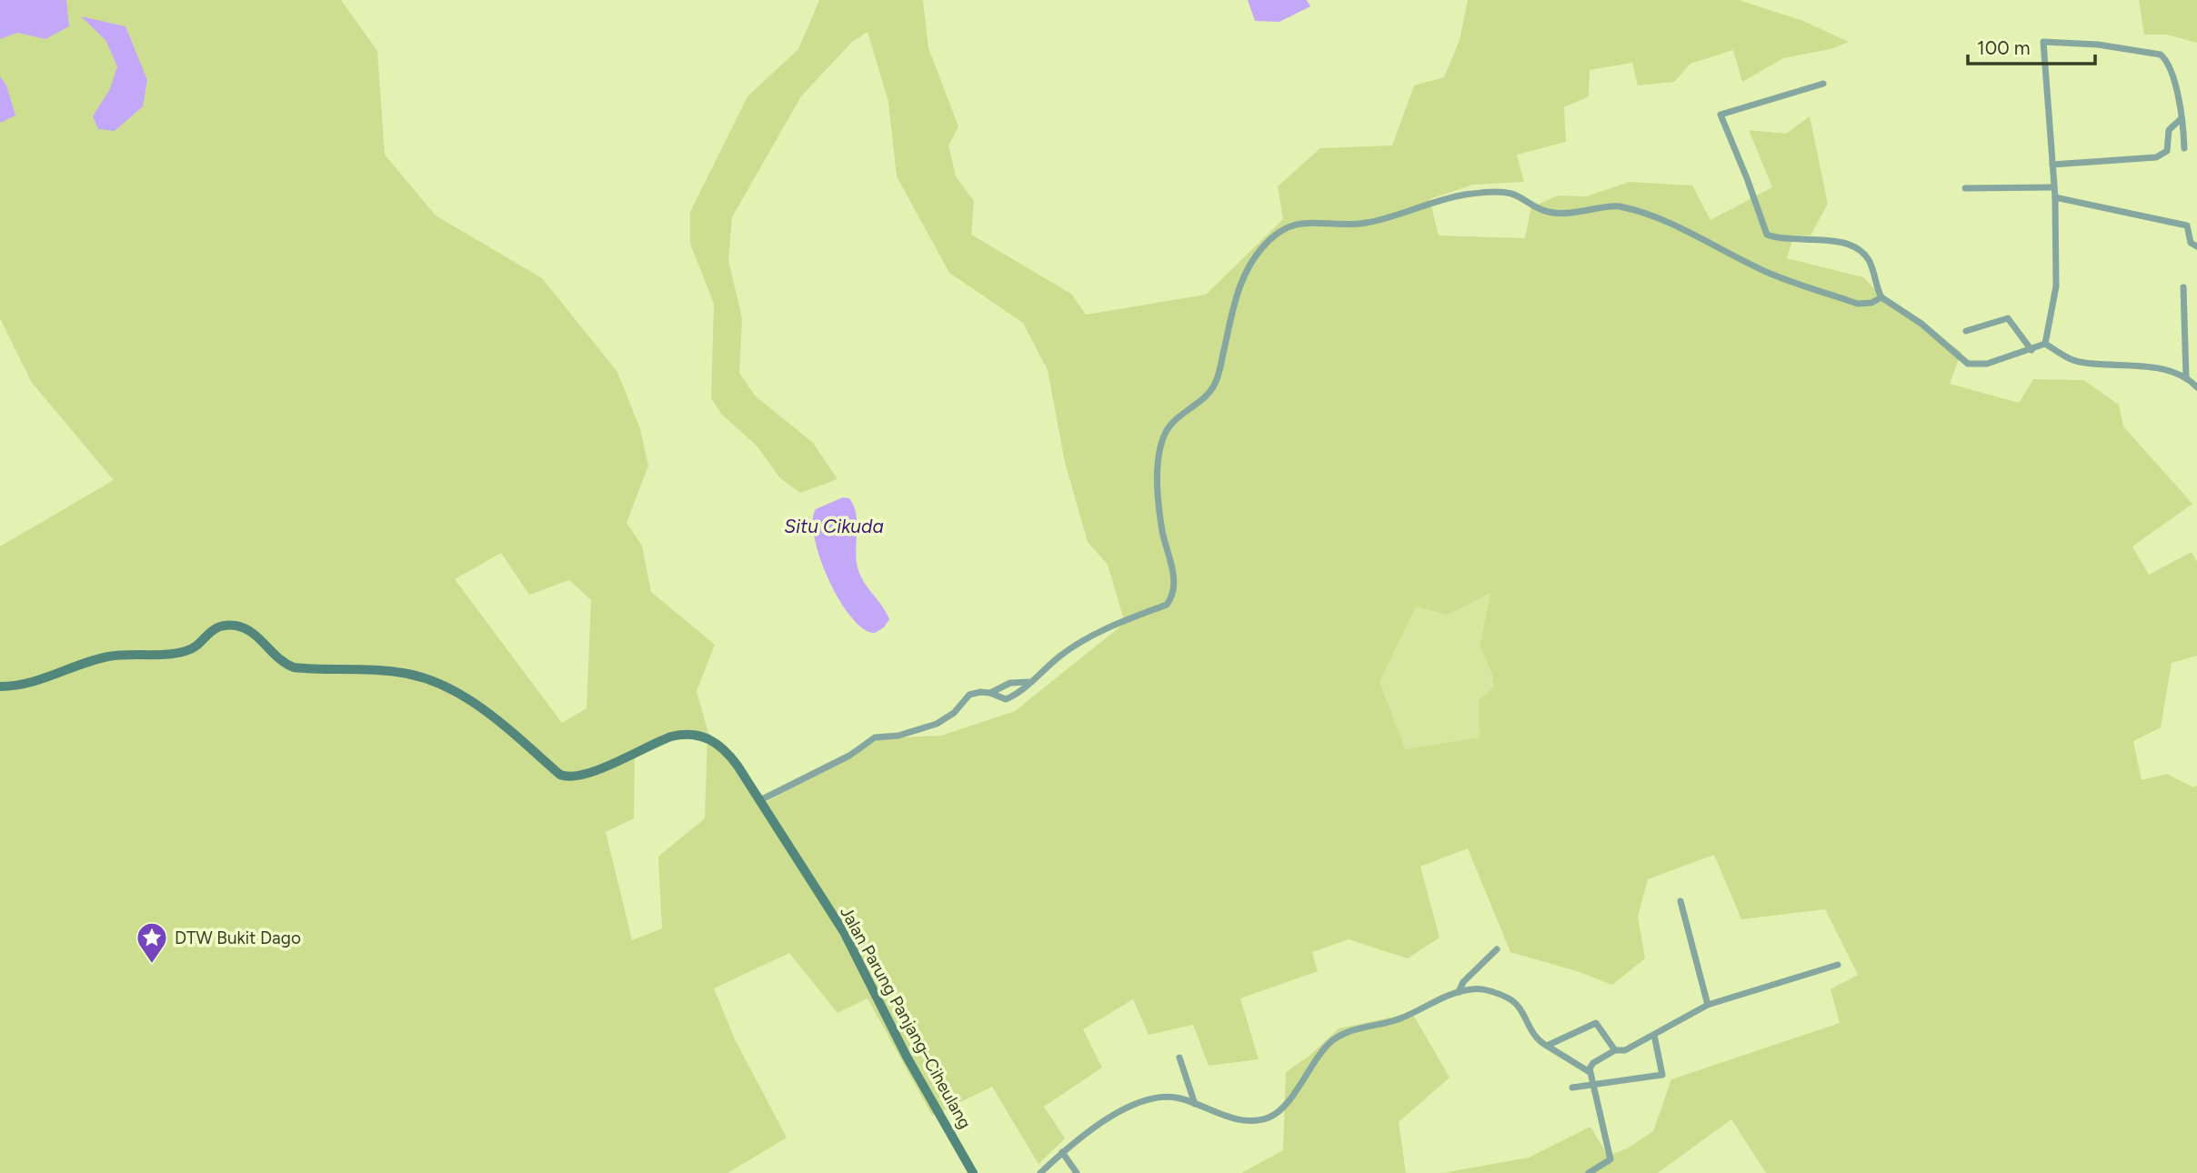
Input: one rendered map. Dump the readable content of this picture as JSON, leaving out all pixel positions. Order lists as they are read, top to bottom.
{
  "streets": {
    "street": ["Jalan Parung Panjang–Ciheulang"]
  },
  "water": ["Situ Cikuda"],
  "places": {
    "place": ["DTW Bukit Dago"]
  },
  "scale_bar": "100 m"
}
